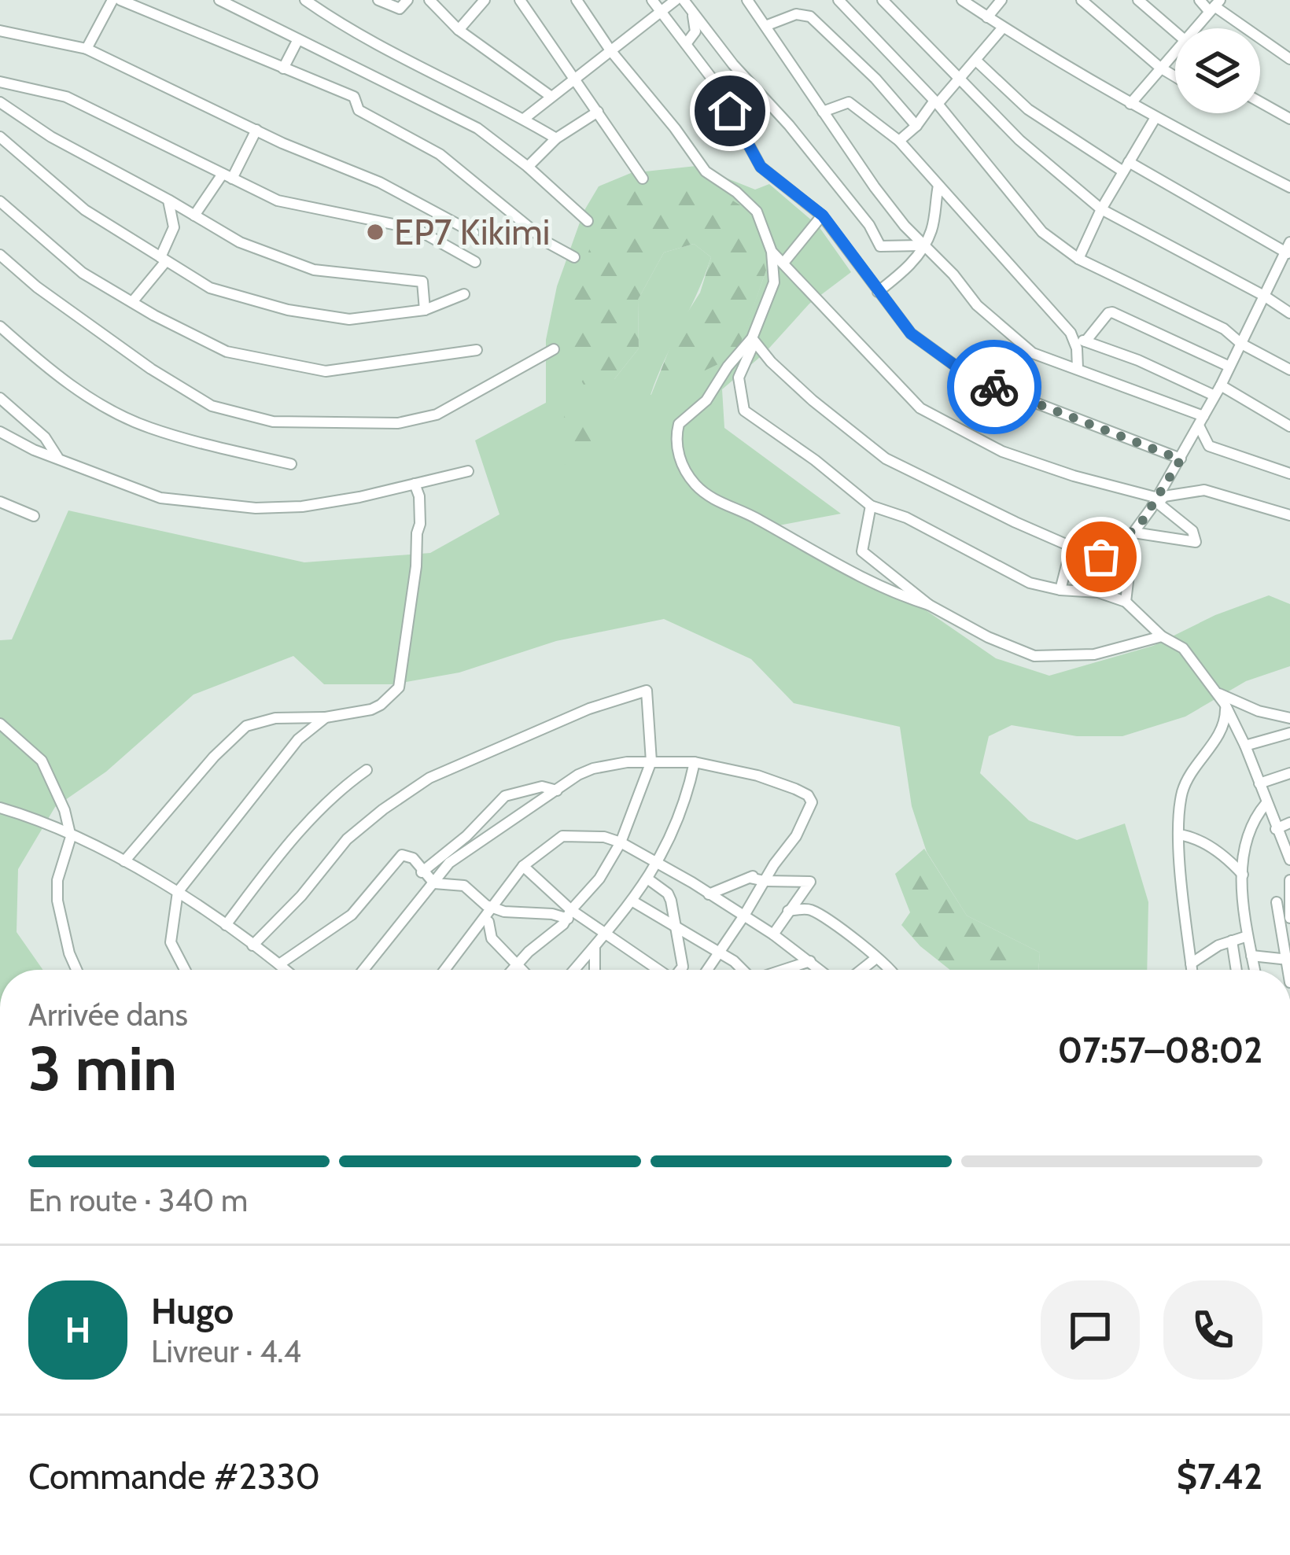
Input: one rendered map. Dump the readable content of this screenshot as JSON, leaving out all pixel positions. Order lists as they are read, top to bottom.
{
  "places": ["EP7 Kikimi"],
  "page": {
    "heading": ["3 min", "Arrivée dans", "07:57–08:02"],
    "panel": [
      "Hugo",
      "Livreur · 4.4",
      "Commande #2330",
      "$7.42"
    ],
    "bar": "En route · 340 m",
    "round": "H"
  }
}
